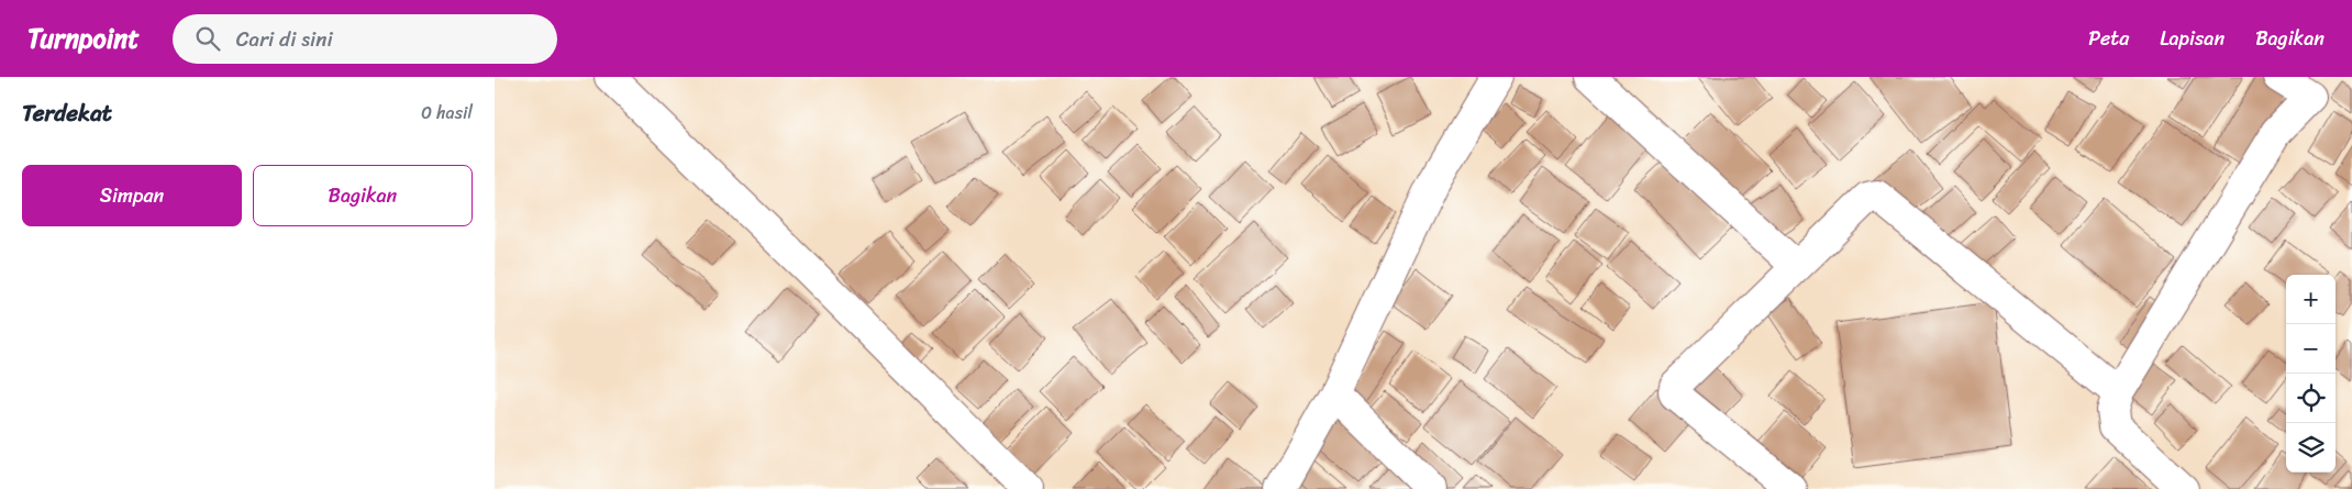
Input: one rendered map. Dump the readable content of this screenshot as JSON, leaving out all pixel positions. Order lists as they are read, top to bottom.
{
  "page": {
    "header": "Turnpoint",
    "search": "Cari di sini",
    "nav": ["Peta", "Lapisan", "Bagikan"],
    "heading": ["Terdekat", "0 hasil"],
    "buttons": ["Simpan", "Bagikan"],
    "map_buttons": ["+", "−"]
  }
}
